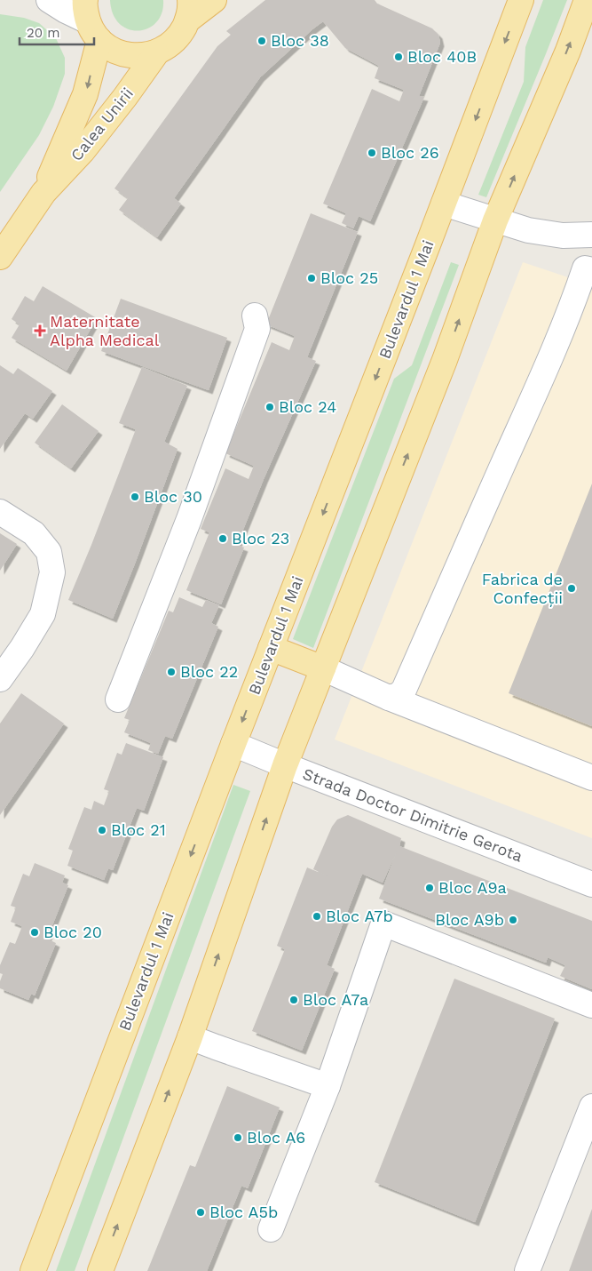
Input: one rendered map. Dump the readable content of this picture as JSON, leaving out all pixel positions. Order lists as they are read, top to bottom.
{
  "streets": {
    "main road": ["Calea Unirii", "Bulevardul 1 Mai"],
    "street": ["Strada Doctor Dimitrie Gerota"]
  },
  "crossings": [
    ["Bulevardul 1 Mai", "Strada Doctor Dimitrie Gerota"]
  ],
  "places": {
    "other": [
      "Bloc 38",
      "Bloc 40B",
      "Bloc 26",
      "Bloc 25",
      "Bloc 24",
      "Bloc 30",
      "Bloc 23",
      "Fabrica de Confecții",
      "Bloc 22",
      "Bloc 21",
      "Bloc A9a",
      "Bloc A7b",
      "Bloc A9b",
      "Bloc 20",
      "Bloc A7a",
      "Bloc A6",
      "Bloc A5b"
    ],
    "health": ["Maternitate Alpha Medical"]
  },
  "scale_bar": "20 m"
}
